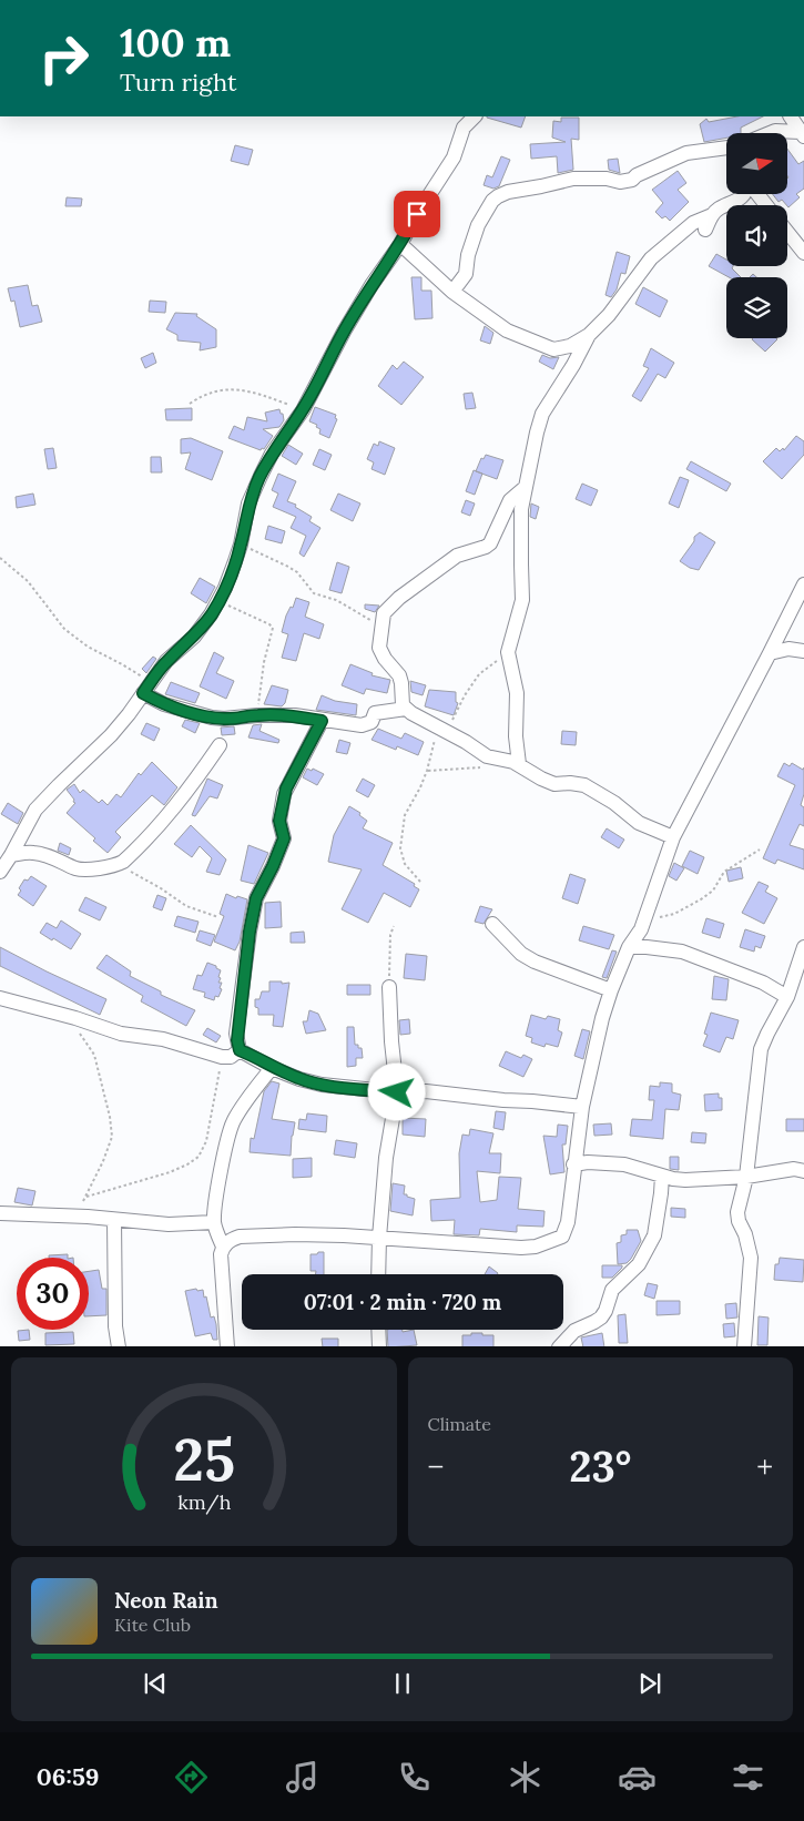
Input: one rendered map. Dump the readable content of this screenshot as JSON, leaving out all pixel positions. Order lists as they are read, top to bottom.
{
  "north": "right",
  "page": {
    "turn": ["100 m", "Turn right"],
    "limit": "30",
    "trip": "07:01 · 2 min · 720 m",
    "tile": "Climate",
    "heat": ["−", "23°", "+"],
    "song": ["Neon Rain", "Kite Club"],
    "tabs": "06:59",
    "gauge": ["25", "km/h"]
  }
}
